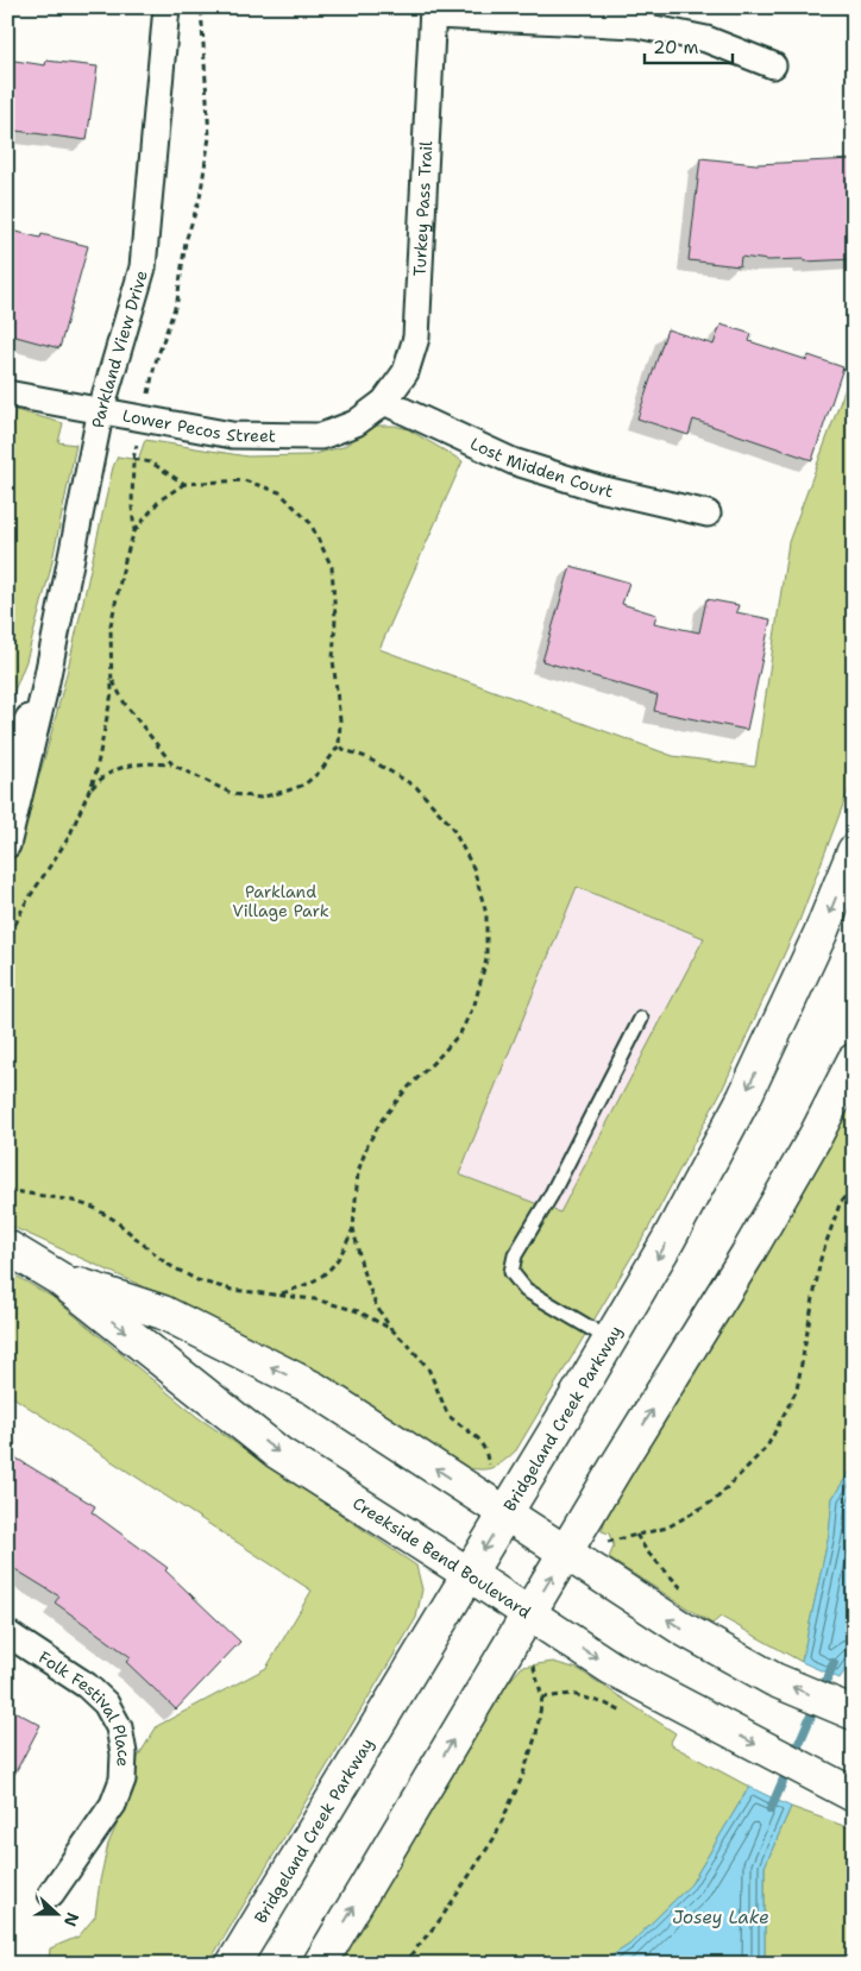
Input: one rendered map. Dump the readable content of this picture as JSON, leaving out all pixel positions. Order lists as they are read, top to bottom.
{
  "streets": {
    "main road": ["Bridgeland Creek Parkway", "Creekside Bend Boulevard"],
    "street": [
      "Turkey Pass Trail",
      "Parkland View Drive",
      "Lower Pecos Street",
      "Lost Midden Court",
      "Folk Festival Place"
    ]
  },
  "crossings": [
    ["Turkey Pass Trail", "Lower Pecos Street"],
    ["Turkey Pass Trail", "Lost Midden Court"],
    ["Parkland View Drive", "Lower Pecos Street"],
    ["Lower Pecos Street", "Lost Midden Court"],
    ["Bridgeland Creek Parkway", "Creekside Bend Boulevard"]
  ],
  "water": ["Josey Lake"],
  "parks": ["Parkland Village Park"],
  "scale_bar": "20 m",
  "north": "right"
}
